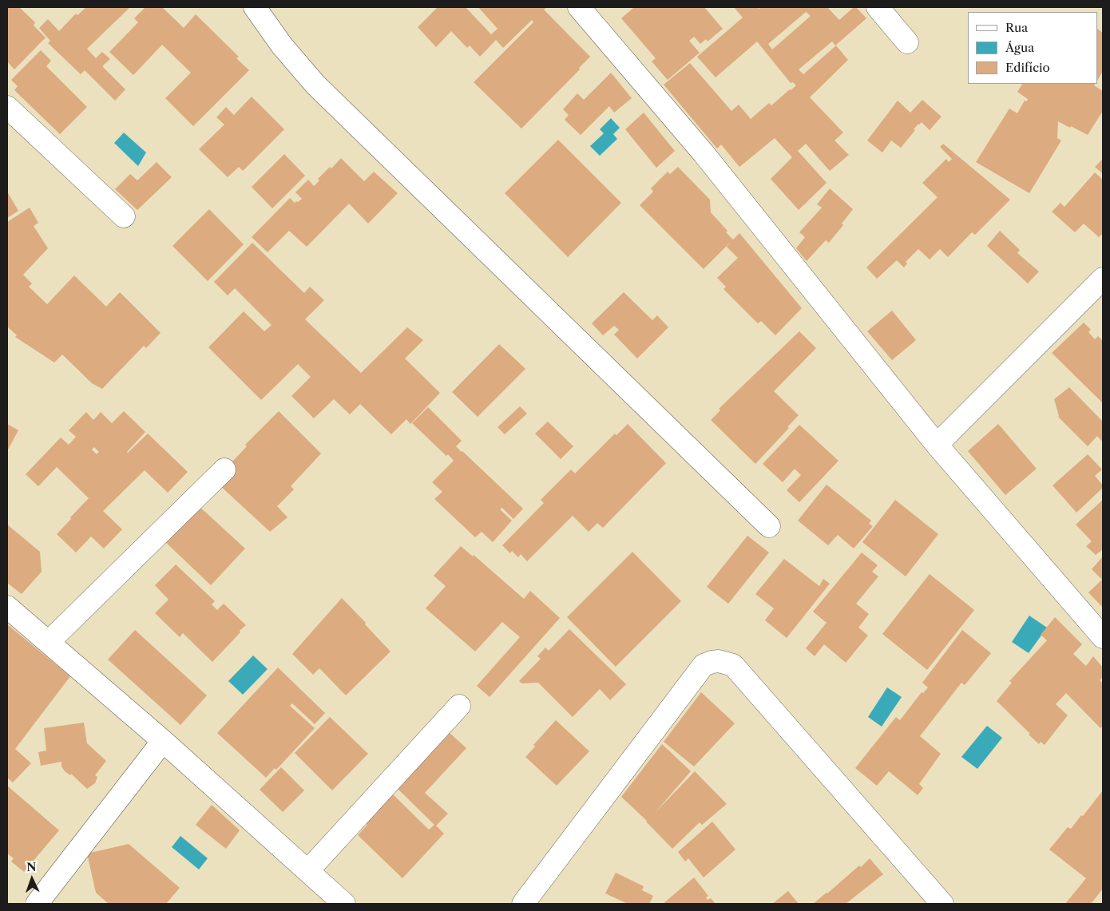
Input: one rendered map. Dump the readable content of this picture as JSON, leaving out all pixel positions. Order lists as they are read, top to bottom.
{
  "legend": ["Rua", "Água", "Edifício"],
  "north": "top"
}
